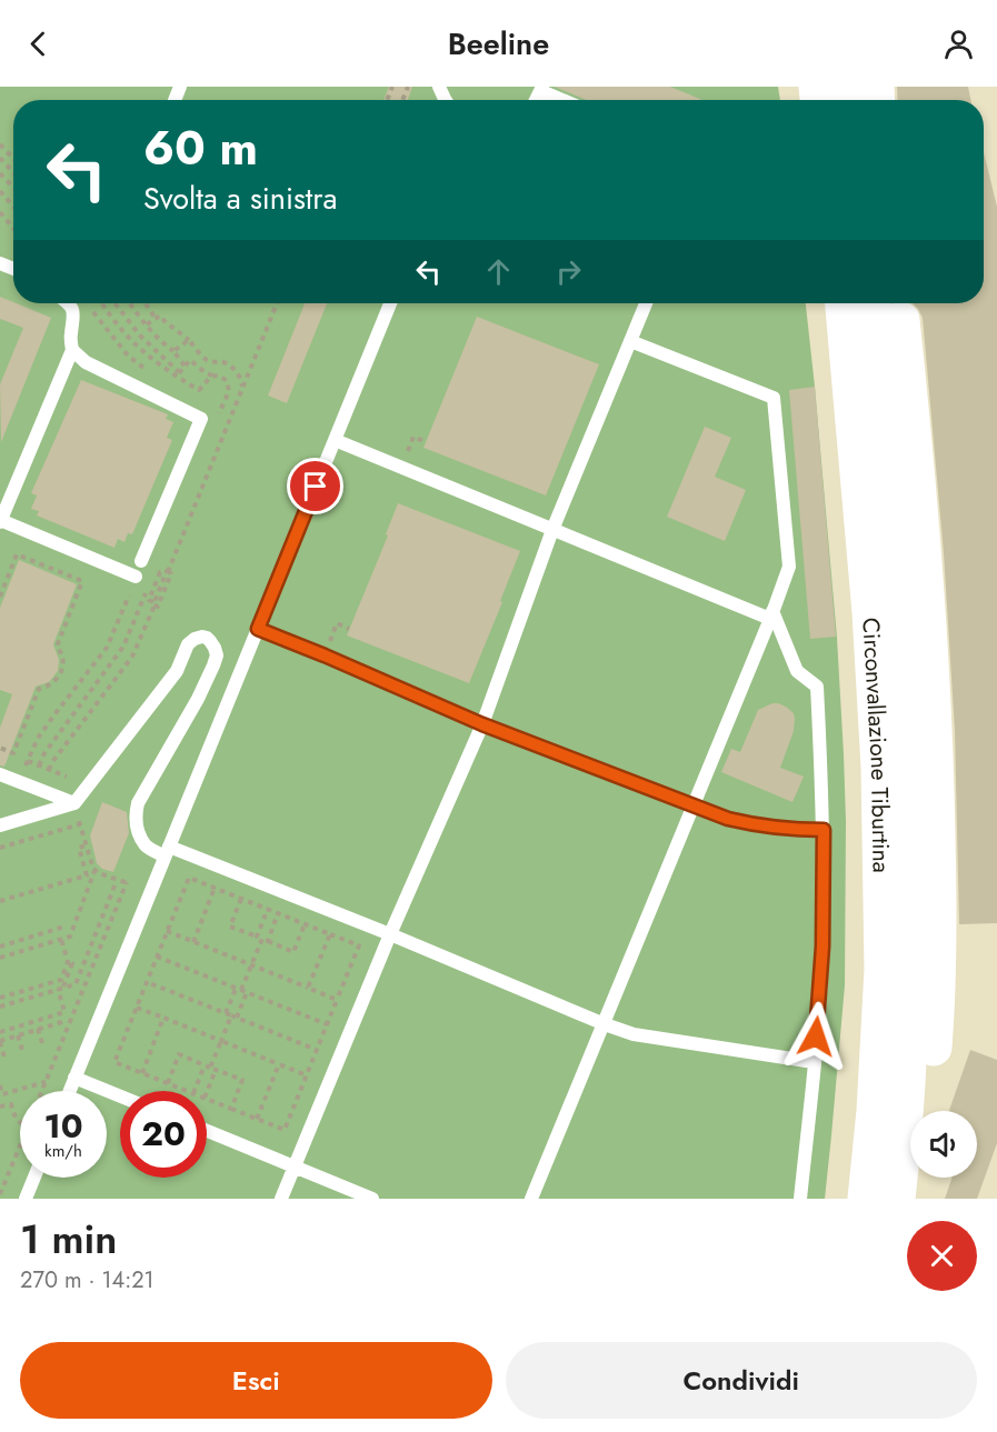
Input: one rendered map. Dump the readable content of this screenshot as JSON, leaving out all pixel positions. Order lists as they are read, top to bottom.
{
  "streets": {
    "highway": ["Circonvallazione Tiburtina"]
  },
  "page": {
    "header": "Beeline",
    "turn": ["60 m", "Svolta a sinistra"],
    "speed": "10 km/h",
    "limit": "20",
    "heading": ["1 min", "270 m · 14:21"],
    "buttons": ["Esci", "Condividi"]
  }
}
